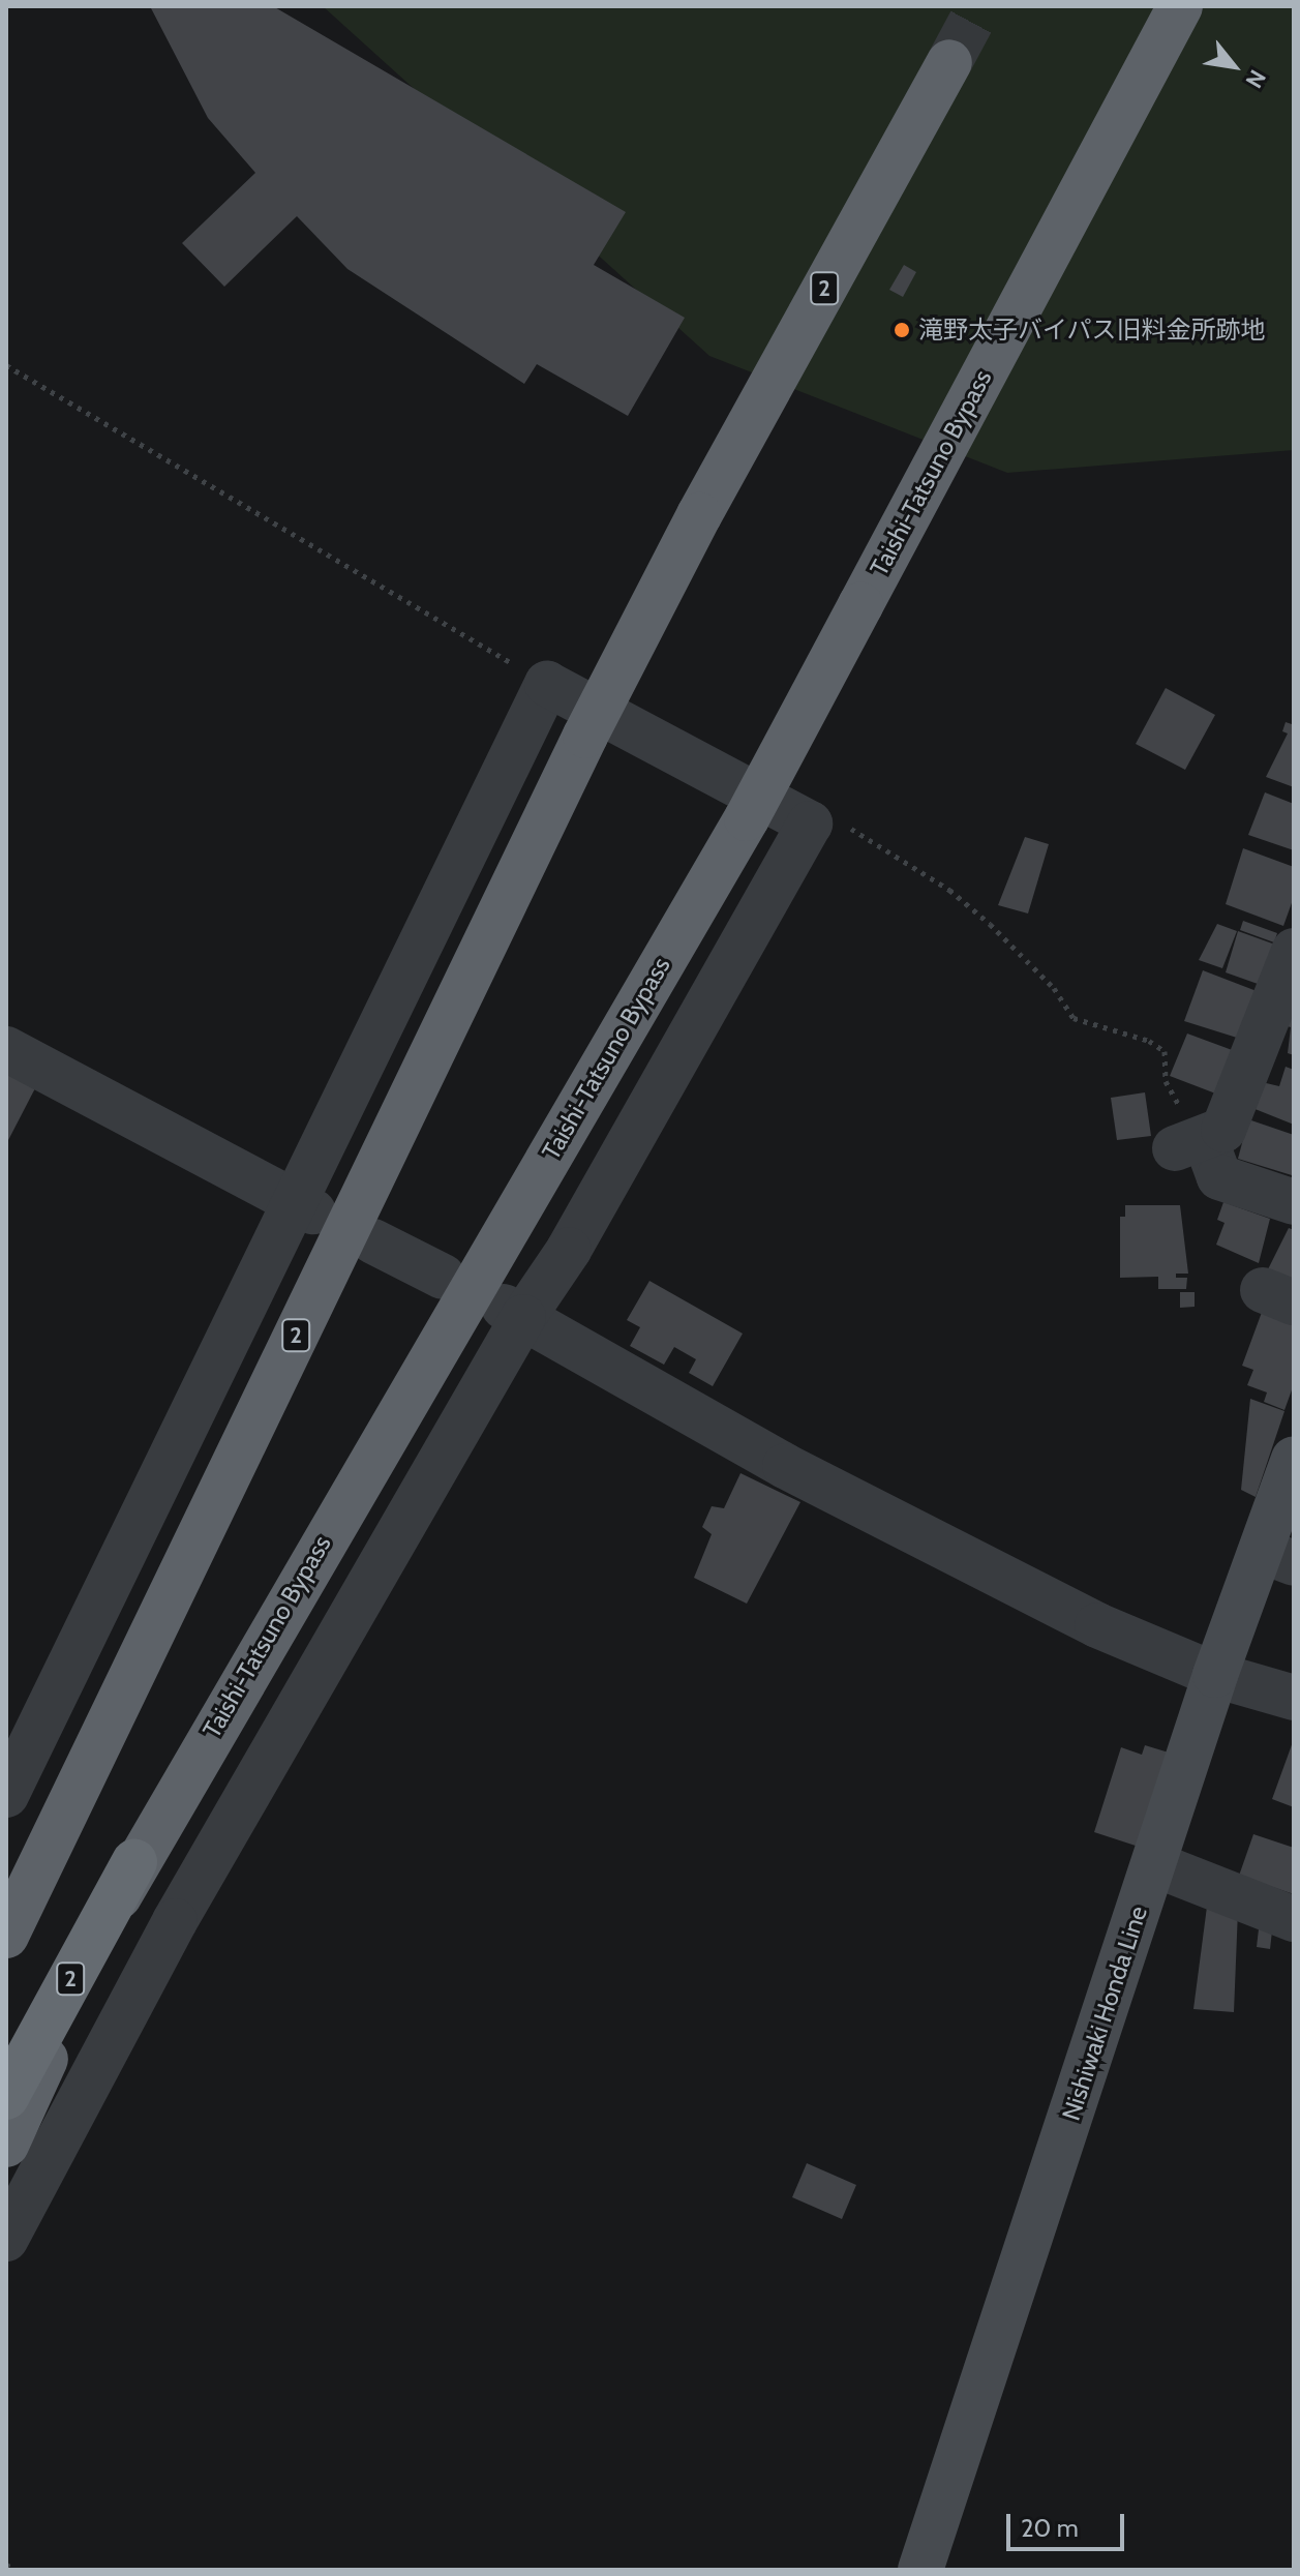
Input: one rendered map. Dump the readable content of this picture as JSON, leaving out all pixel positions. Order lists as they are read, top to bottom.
{
  "streets": {
    "highway": ["2", "Taishi-Tatsuno Bypass"],
    "main road": ["Nishiwaki Honda Line"]
  },
  "places": ["滝野太子バイパス旧料金所跡地"],
  "scale_bar": "20 m",
  "north": "bottom right"
}
